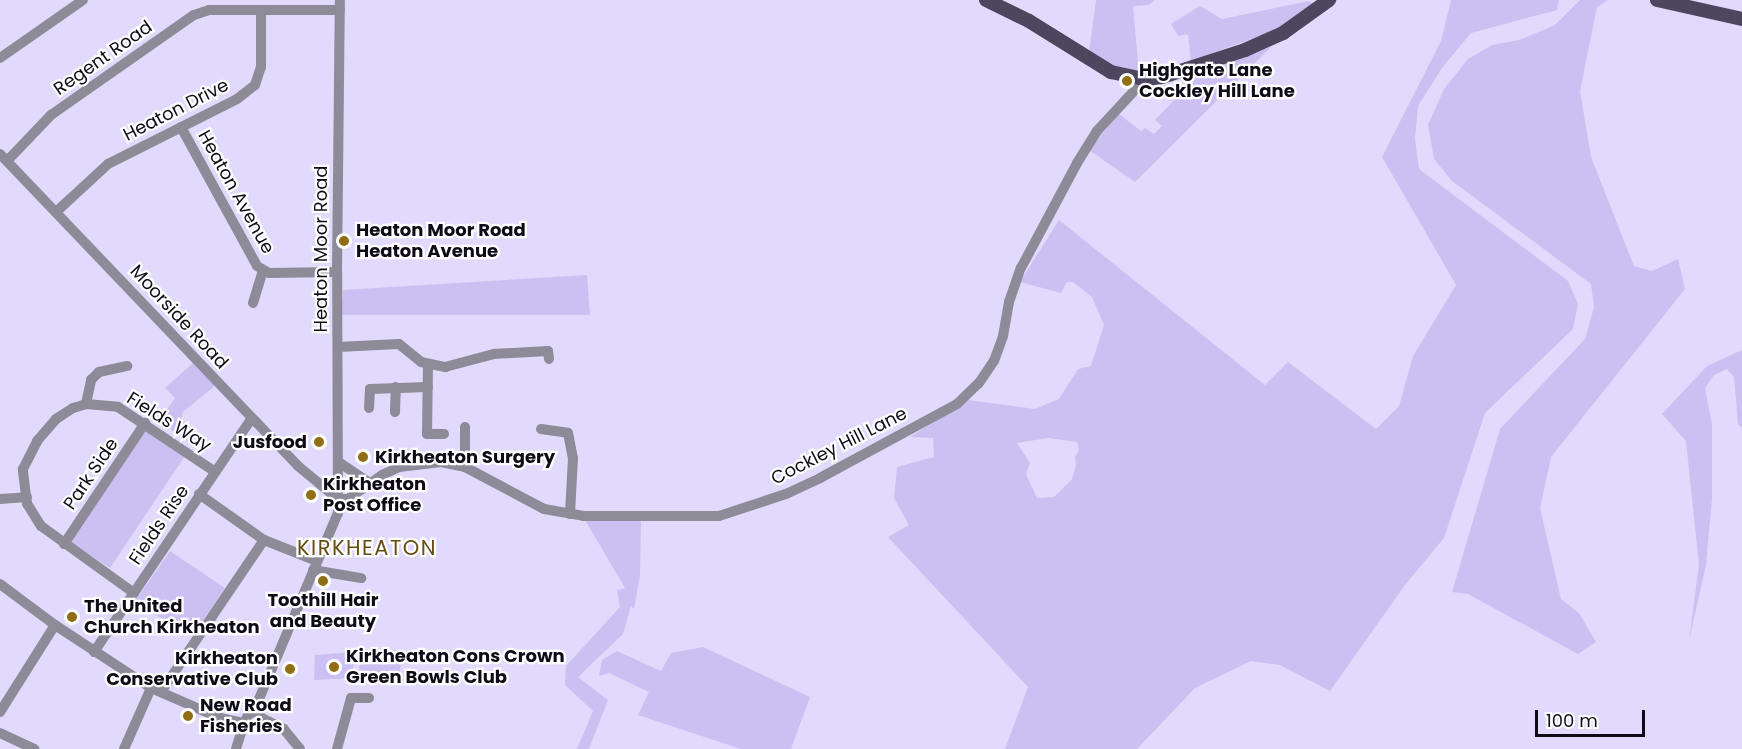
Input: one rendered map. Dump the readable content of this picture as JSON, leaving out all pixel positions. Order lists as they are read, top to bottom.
{
  "streets": {
    "street": [
      "Regent Road",
      "Heaton Drive",
      "Heaton Avenue",
      "Heaton Moor Road",
      "Moorside Road",
      "Fields Way",
      "Cockley Hill Lane",
      "Park Side",
      "Fields Rise"
    ]
  },
  "crossings": [
    ["Regent Road", "Heaton Drive"],
    ["Regent Road", "Heaton Moor Road"],
    ["Regent Road", "Moorside Road"],
    ["Heaton Drive", "Heaton Avenue"],
    ["Heaton Drive", "Moorside Road"],
    ["Heaton Avenue", "Heaton Moor Road"],
    ["Heaton Moor Road", "Moorside Road"],
    ["Heaton Moor Road", "Cockley Hill Lane"],
    ["Moorside Road", "Cockley Hill Lane"],
    ["Moorside Road", "Fields Rise"],
    ["Fields Way", "Park Side"],
    ["Fields Way", "Fields Rise"]
  ],
  "districts": ["KIRKHEATON"],
  "places": [
    "Highgate Lane Cockley Hill Lane",
    "Heaton Moor Road Heaton Avenue",
    "Jusfood",
    "Kirkheaton Surgery",
    "Kirkheaton Post Office",
    "Toothill Hair and Beauty",
    "The United Church Kirkheaton",
    "Kirkheaton Cons Crown Green Bowls Club",
    "Kirkheaton Conservative Club",
    "New Road Fisheries"
  ],
  "scale_bar": "100 m"
}
